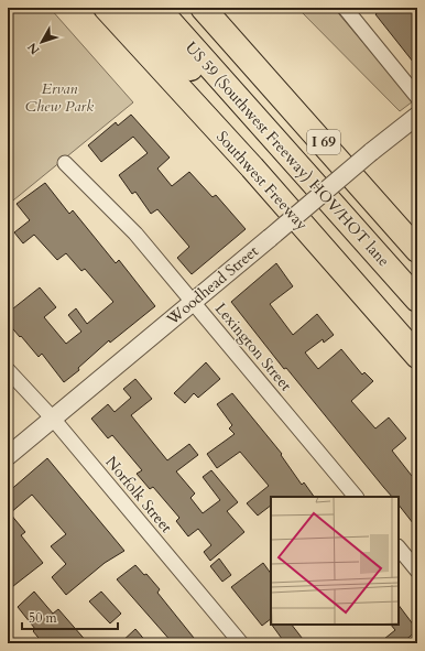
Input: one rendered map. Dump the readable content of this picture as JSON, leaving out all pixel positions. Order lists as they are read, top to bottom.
{
  "streets": {
    "highway": ["I 69", "US 59 (Southwest Freeway) HOV/HOT lane", "Southwest Freeway"],
    "street": ["Woodhead Street", "Lexington Street", "Norfolk Street"]
  },
  "crossings": [
    ["Woodhead Street", "Lexington Street"],
    ["Woodhead Street", "Norfolk Street"]
  ],
  "parks": ["Ervan Chew Park"],
  "scale_bar": "50 m",
  "north": "bottom left"
}
